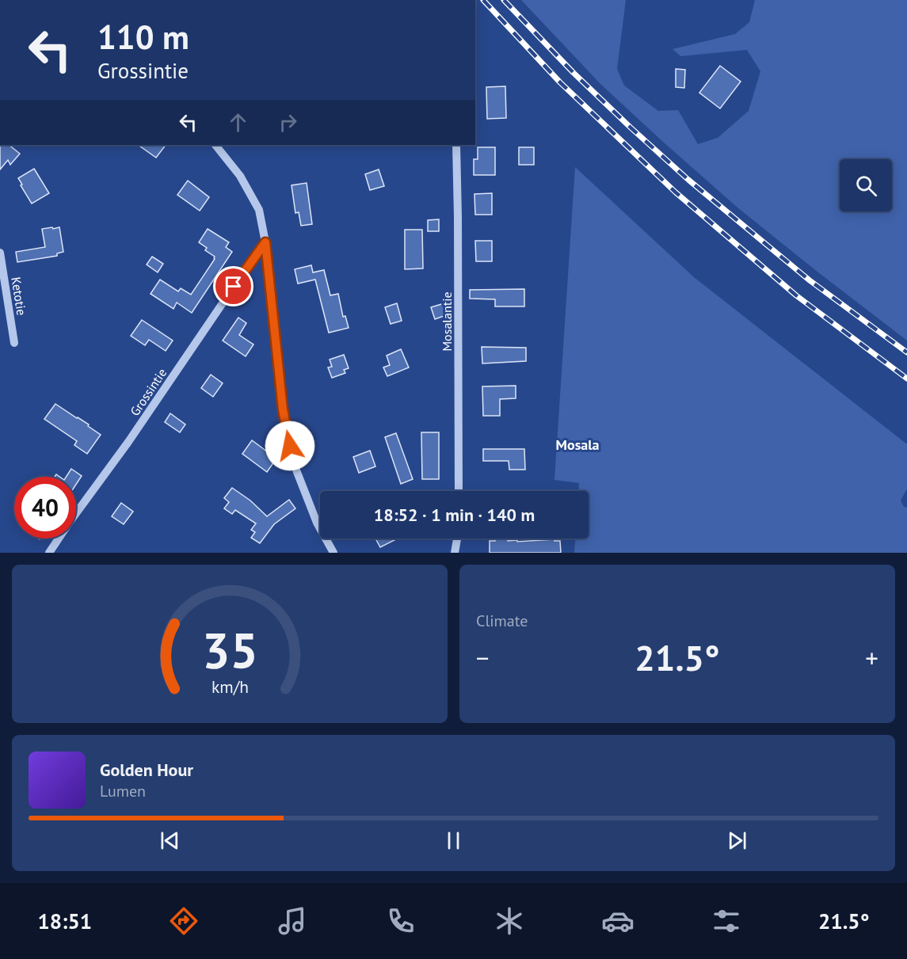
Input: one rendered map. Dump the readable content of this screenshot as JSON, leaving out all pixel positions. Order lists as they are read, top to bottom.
{
  "streets": {
    "street": ["Ketotie", "Mosalantie", "Grossintie"]
  },
  "districts": ["Mosala"],
  "page": {
    "turn": ["110 m", "Grossintie"],
    "limit": "40",
    "trip": "18:52 · 1 min · 140 m",
    "tile": "Climate",
    "heat": ["−", "21.5°", "+"],
    "song": ["Golden Hour", "Lumen"],
    "tabs": ["18:51", "21.5°"],
    "gauge": ["35", "km/h"]
  }
}
